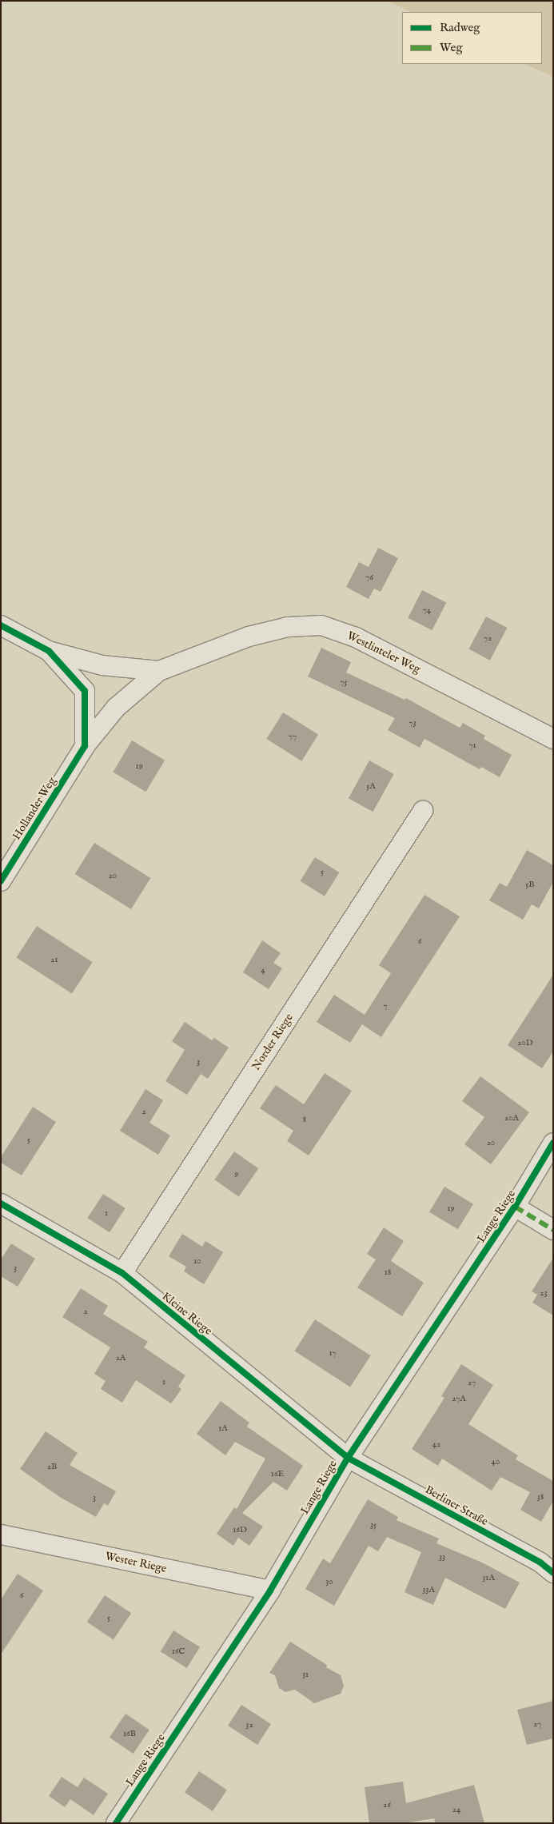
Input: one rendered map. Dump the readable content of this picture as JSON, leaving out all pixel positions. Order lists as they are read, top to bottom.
{
  "streets": {
    "street": [
      "Westlinteler Weg",
      "Hollander Weg",
      "Norder Riege",
      "Lange Riege",
      "Kleine Riege",
      "Berliner Straße",
      "Wester Riege"
    ]
  },
  "crossings": [
    ["Westlinteler Weg", "Hollander Weg"],
    ["Norder Riege", "Kleine Riege"],
    ["Lange Riege", "Kleine Riege"],
    ["Lange Riege", "Berliner Straße"],
    ["Lange Riege", "Wester Riege"],
    ["Kleine Riege", "Berliner Straße"]
  ],
  "house_numbers": [
    "76",
    "74",
    "72",
    "75",
    "73",
    "77",
    "71",
    "19",
    "5A",
    "5",
    "20",
    "5B",
    "6",
    "21",
    "4",
    "7",
    "20D",
    "3",
    "2",
    "20A",
    "8",
    "5",
    "20",
    "9",
    "19",
    "1",
    "10",
    "3",
    "18",
    "23",
    "2",
    "17",
    "2A",
    "1",
    "27",
    "27A",
    "1A",
    "42",
    "40",
    "2B",
    "16E",
    "38",
    "3",
    "35",
    "16D",
    "33",
    "31A",
    "30",
    "33A",
    "6",
    "5",
    "16C",
    "31",
    "27",
    "32",
    "16B",
    "26",
    "24"
  ],
  "legend": ["Radweg", "Weg"]
}
